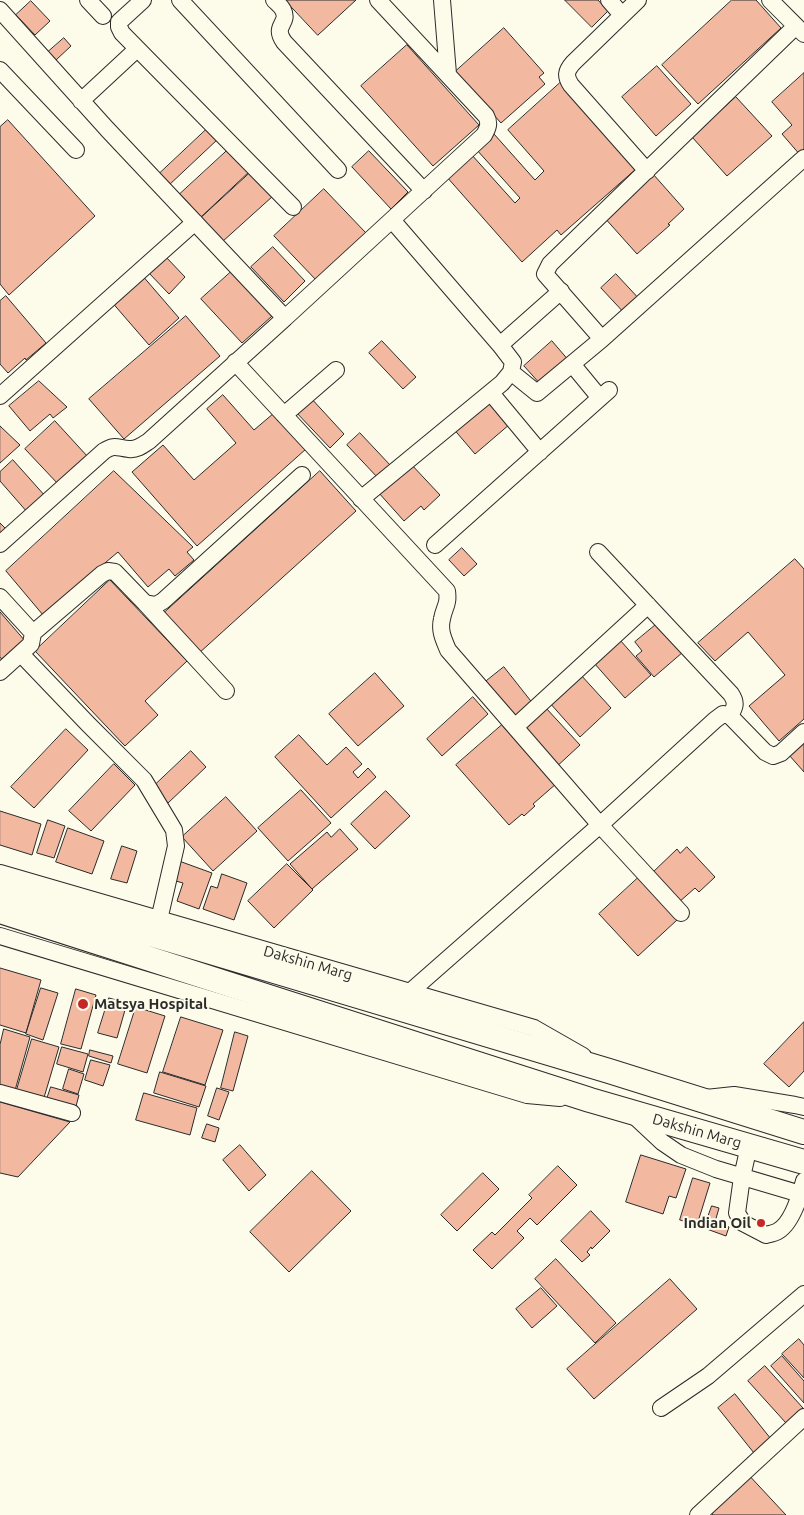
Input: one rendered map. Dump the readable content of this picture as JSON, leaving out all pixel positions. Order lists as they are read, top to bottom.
{
  "streets": {
    "highway": ["Dakshin Marg"]
  },
  "places": ["Matsya Hospital", "Indian Oil"]
}
